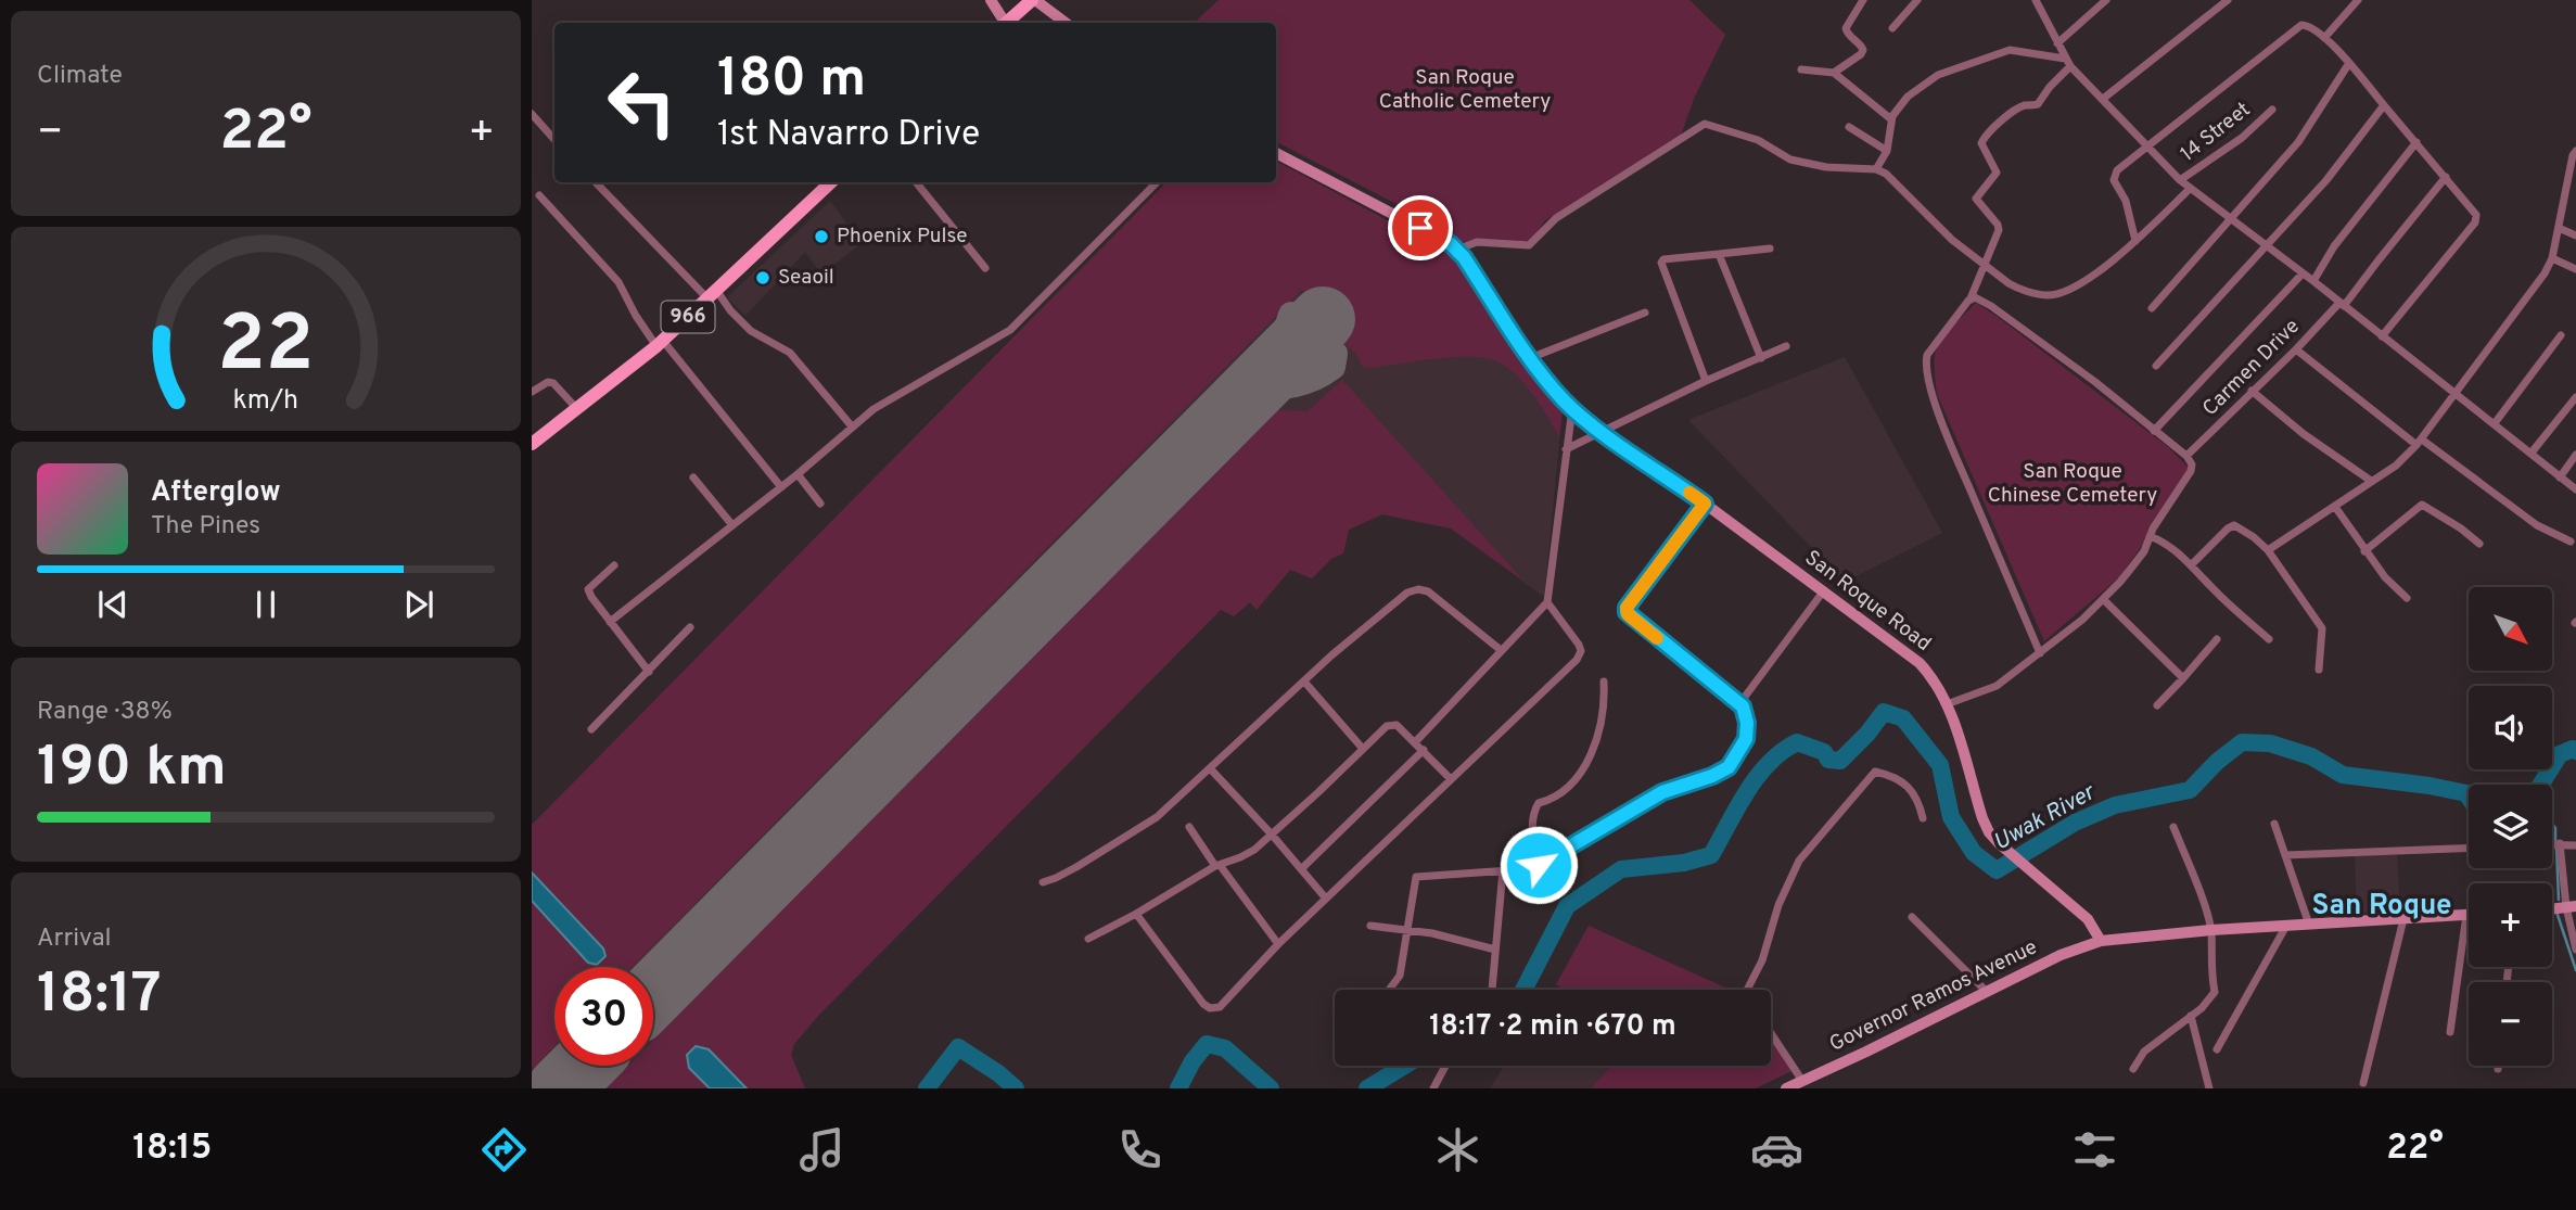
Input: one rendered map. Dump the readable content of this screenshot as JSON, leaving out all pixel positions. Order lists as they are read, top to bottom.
{
  "streets": {
    "main road": ["966", "San Roque Road", "Governor Ramos Avenue"],
    "street": ["14 Street", "Carmen Drive"]
  },
  "crossings": [
    ["San Roque Road", "Governor Ramos Avenue"]
  ],
  "districts": ["San Roque"],
  "water": ["Uwak River"],
  "parks": ["San Roque Catholic Cemetery", "San Roque Chinese Cemetery"],
  "places": ["Phoenix Pulse", "Seaoil"],
  "north": "bottom right",
  "page": {
    "tile": [
      "Climate",
      ["Range · 38%", "190 km"],
      ["Arrival", "18:17"]
    ],
    "turn": ["180 m", "1st Navarro Drive"],
    "heat": ["−", "22°", "+"],
    "song": ["Afterglow", "The Pines"],
    "map_buttons": ["+", "−"],
    "limit": "30",
    "trip": "18:17 · 2 min · 670 m",
    "tabs": ["18:15", "22°"],
    "gauge": ["22", "km/h"]
  }
}
